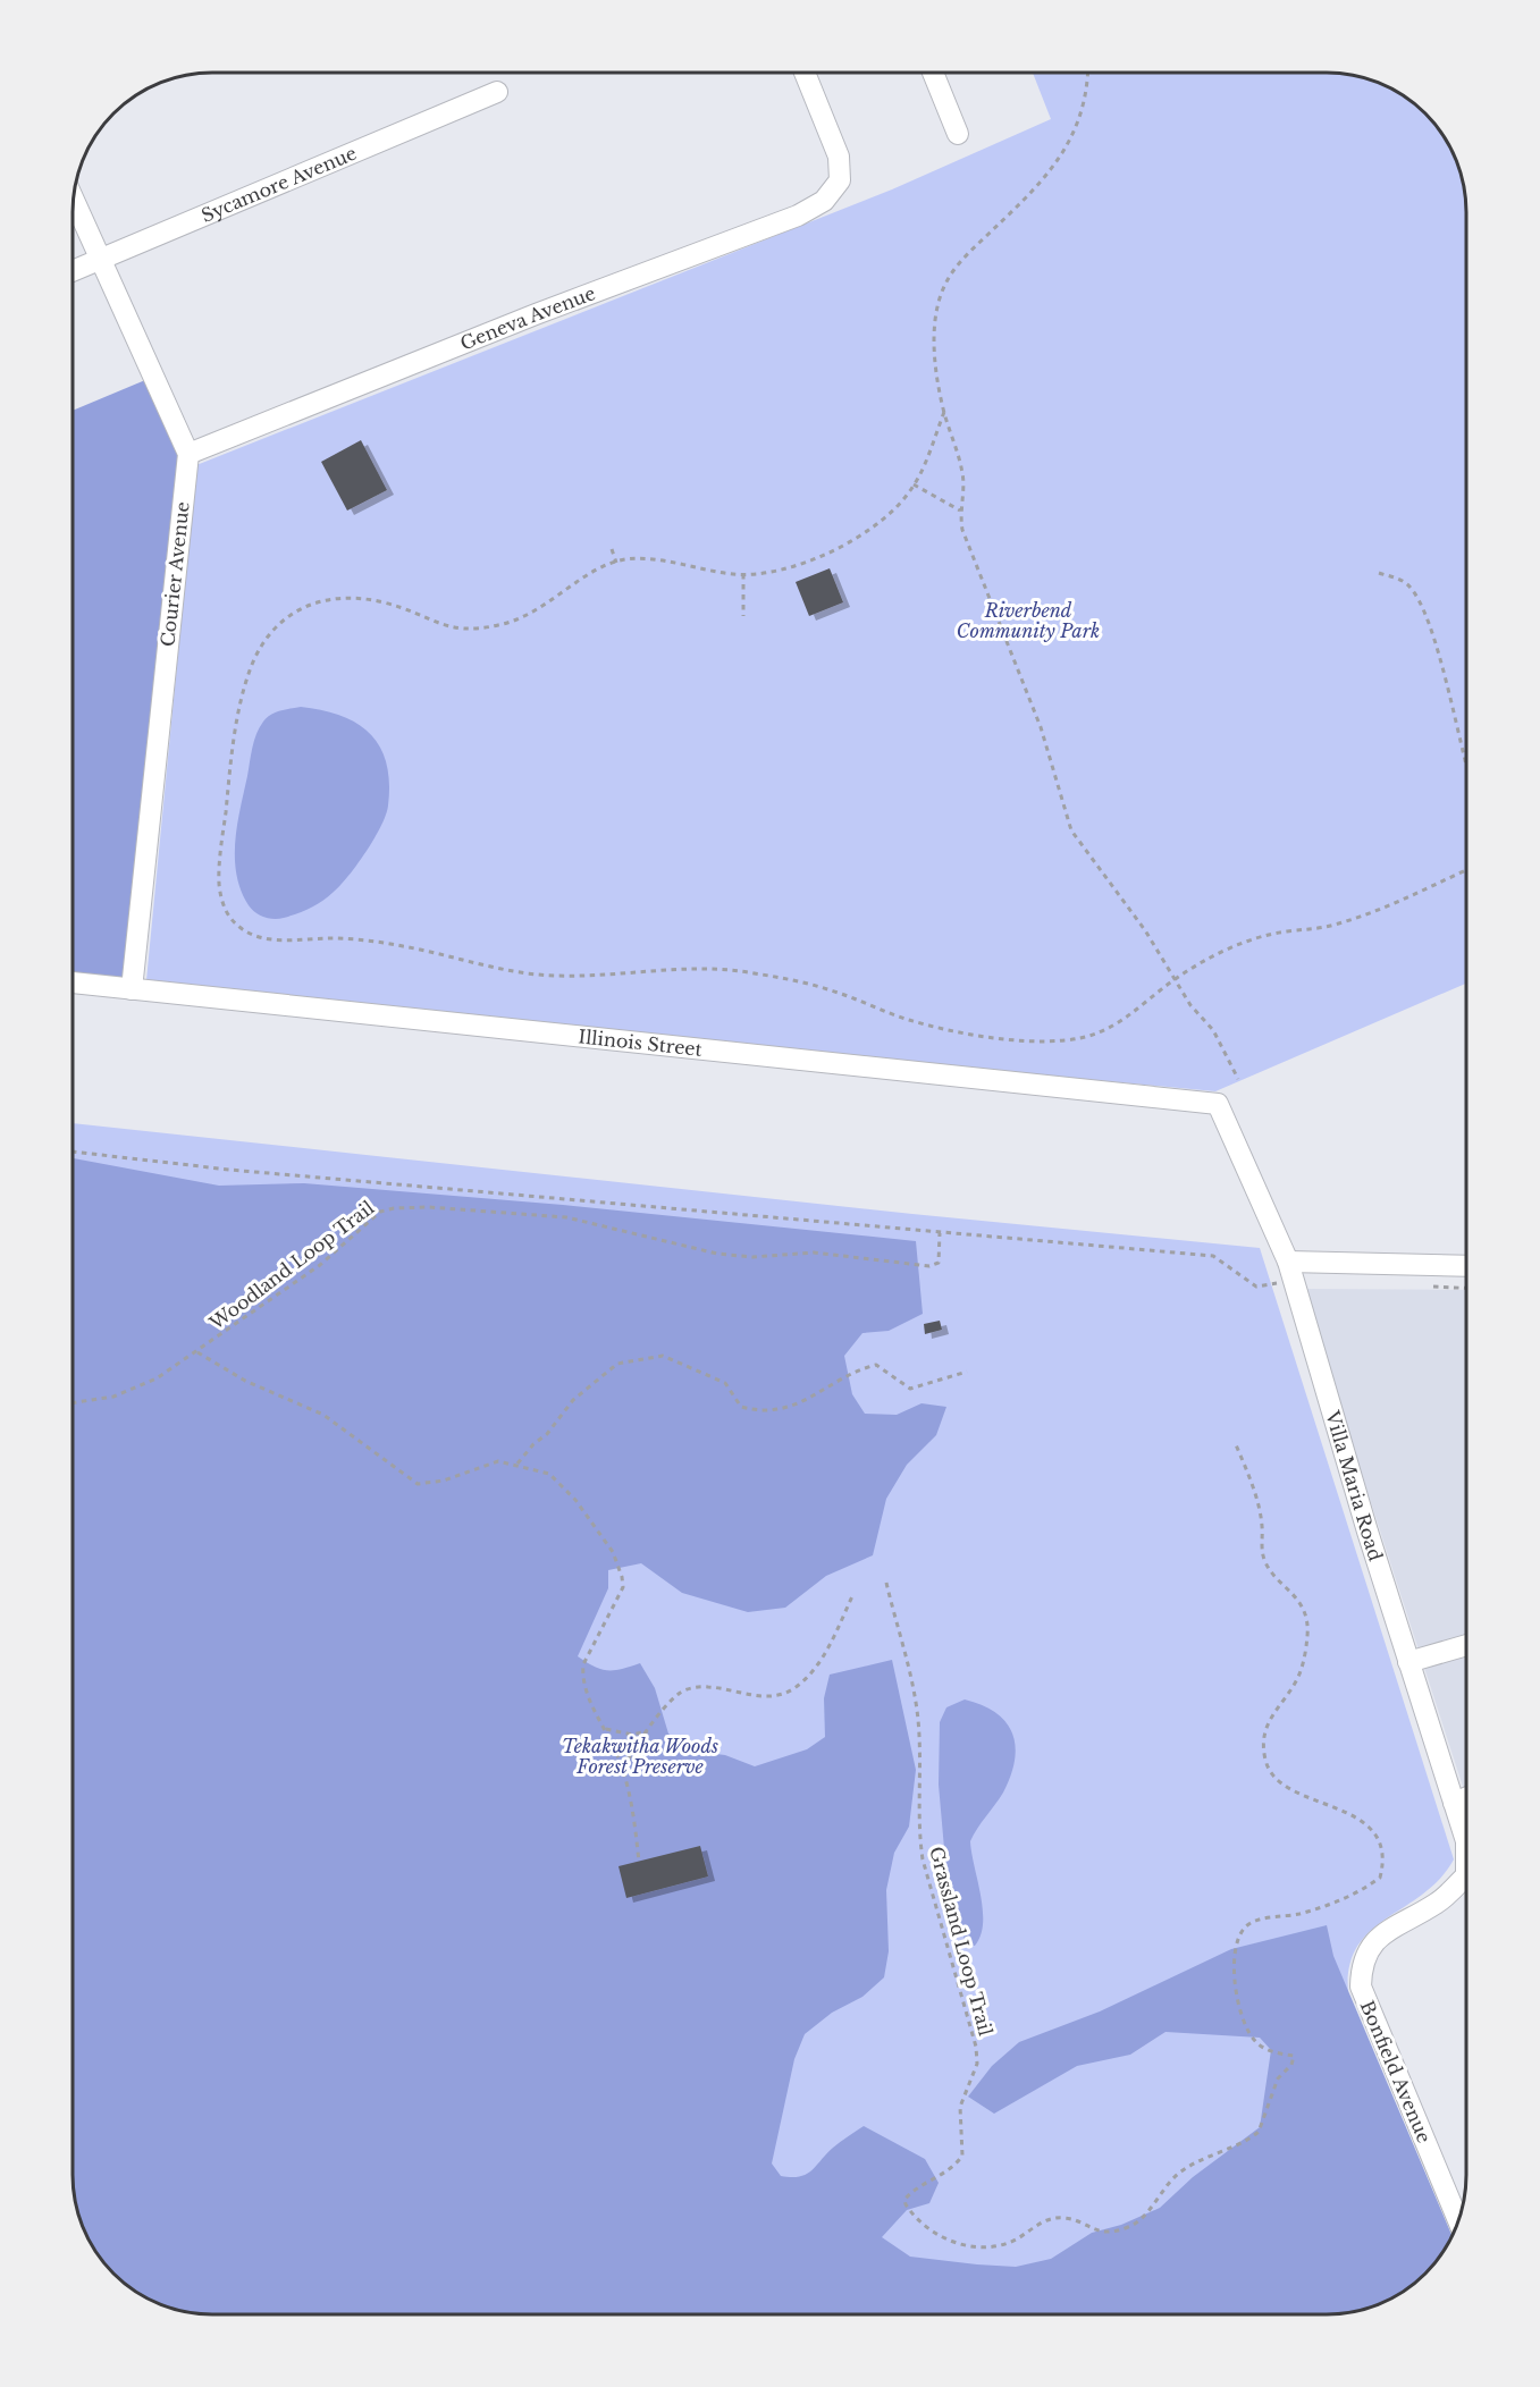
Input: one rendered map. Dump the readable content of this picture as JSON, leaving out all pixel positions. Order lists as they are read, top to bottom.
{
  "streets": {
    "street": [
      "Sycamore Avenue",
      "Geneva Avenue",
      "Courier Avenue",
      "Illinois Street",
      "Villa Maria Road",
      "Bonfield Avenue"
    ],
    "path": ["Woodland Loop Trail", "Grassland Loop Trail"]
  },
  "crossings": [
    ["Geneva Avenue", "Courier Avenue"],
    ["Courier Avenue", "Illinois Street"],
    ["Illinois Street", "Villa Maria Road"]
  ],
  "parks": ["Riverbend Community Park", "Tekakwitha Woods Forest Preserve"]
}
